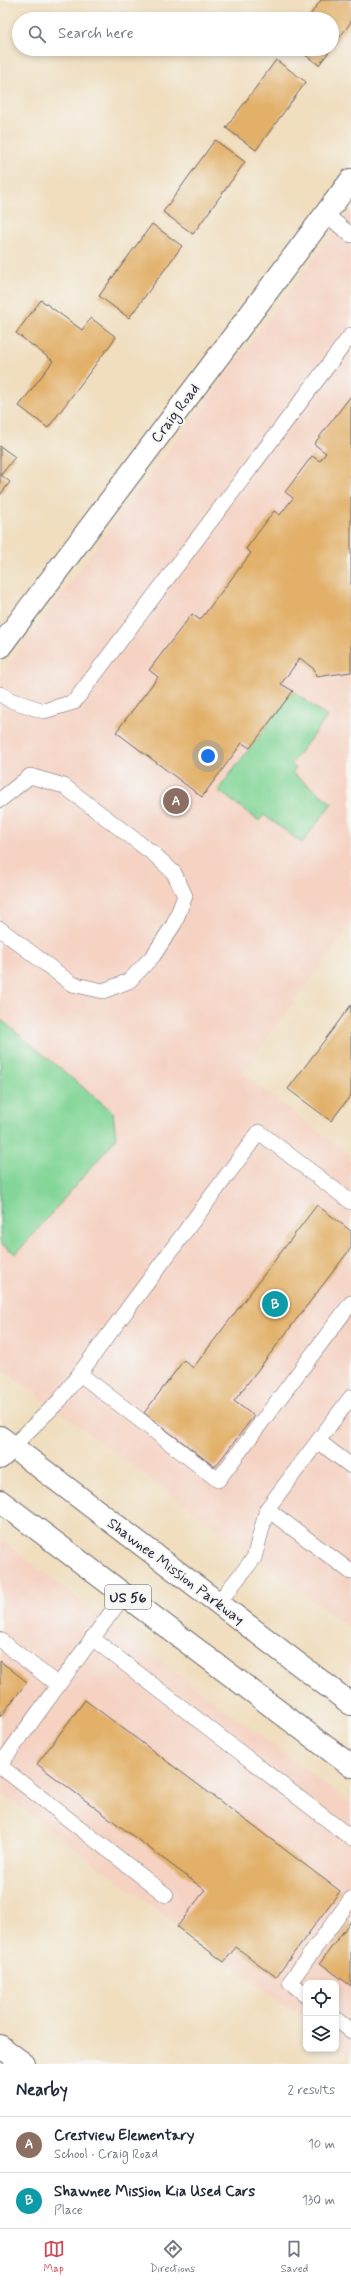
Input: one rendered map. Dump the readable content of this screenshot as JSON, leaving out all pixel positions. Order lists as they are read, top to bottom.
{
  "streets": {
    "main road": ["Craig Road", "Shawnee Mission Parkway", "US 56"]
  },
  "page": {
    "search": "Search here",
    "pins": ["A", "B"],
    "heading": ["Nearby", "2 results"],
    "list": [
      {
        "mark": "A",
        "name": "Crestview Elementary",
        "note": "School · Craig Road",
        "value": "10 m"
      },
      {
        "mark": "B",
        "name": "Shawnee Mission Kia Used Cars",
        "note": "Place",
        "value": "130 m"
      }
    ],
    "nav": ["Map", "Directions", "Saved"]
  }
}
